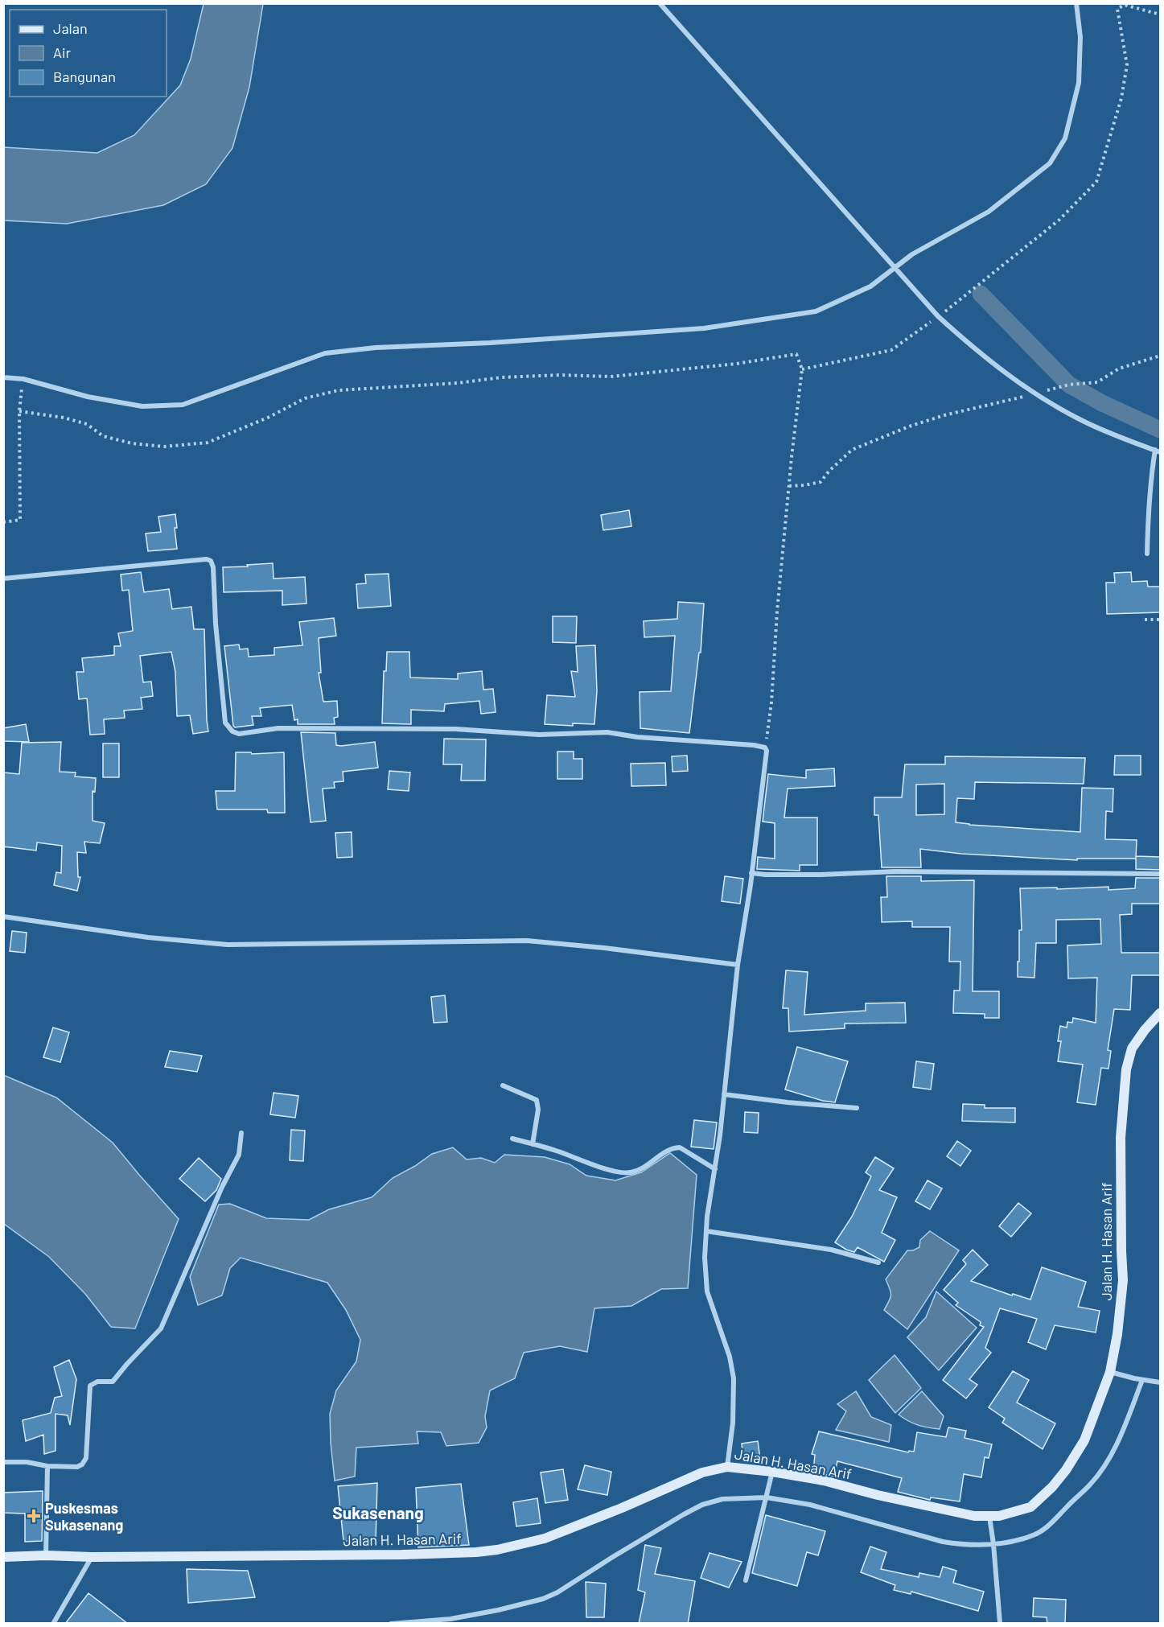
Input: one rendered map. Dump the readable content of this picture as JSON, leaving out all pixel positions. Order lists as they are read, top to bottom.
{
  "streets": {
    "main road": ["Jalan H. Hasan Arif"]
  },
  "districts": ["Sukasenang"],
  "places": {
    "health": ["Puskesmas Sukasenang"]
  },
  "legend": ["Jalan", "Air", "Bangunan"]
}
